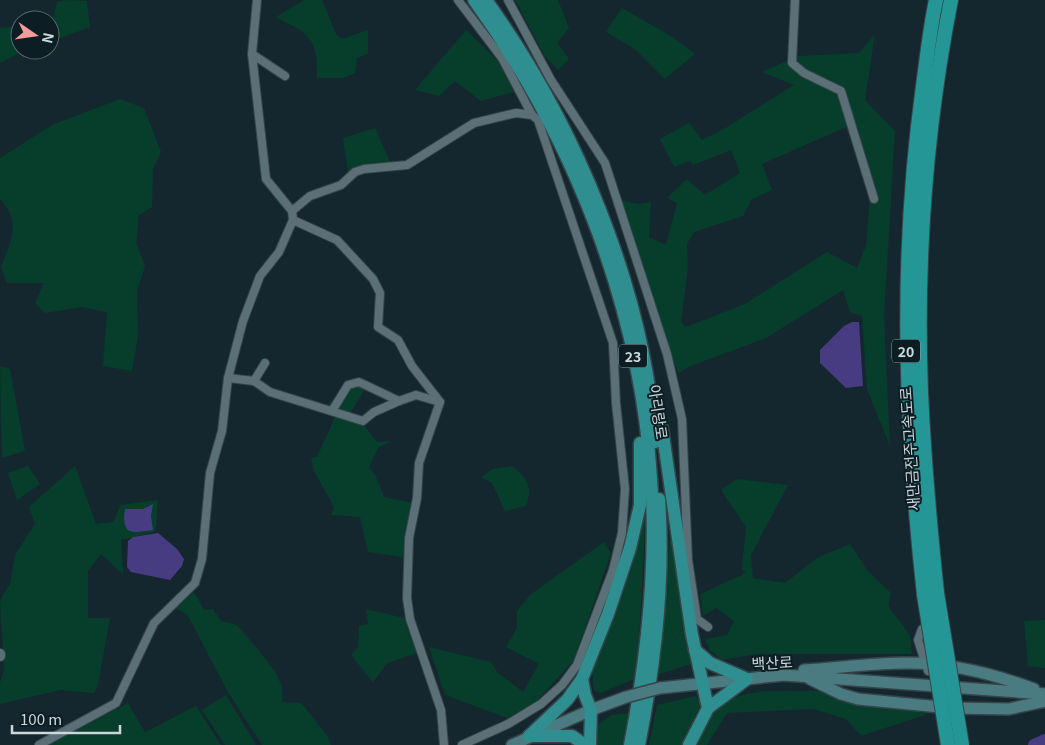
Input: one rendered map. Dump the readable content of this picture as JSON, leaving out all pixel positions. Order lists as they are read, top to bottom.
{
  "streets": {
    "highway": [
      "20",
      "23",
      "아리랑로",
      "새만금전주고속도로"
    ],
    "main road": ["백산로"]
  },
  "scale_bar": "100 m",
  "north": "right"
}
